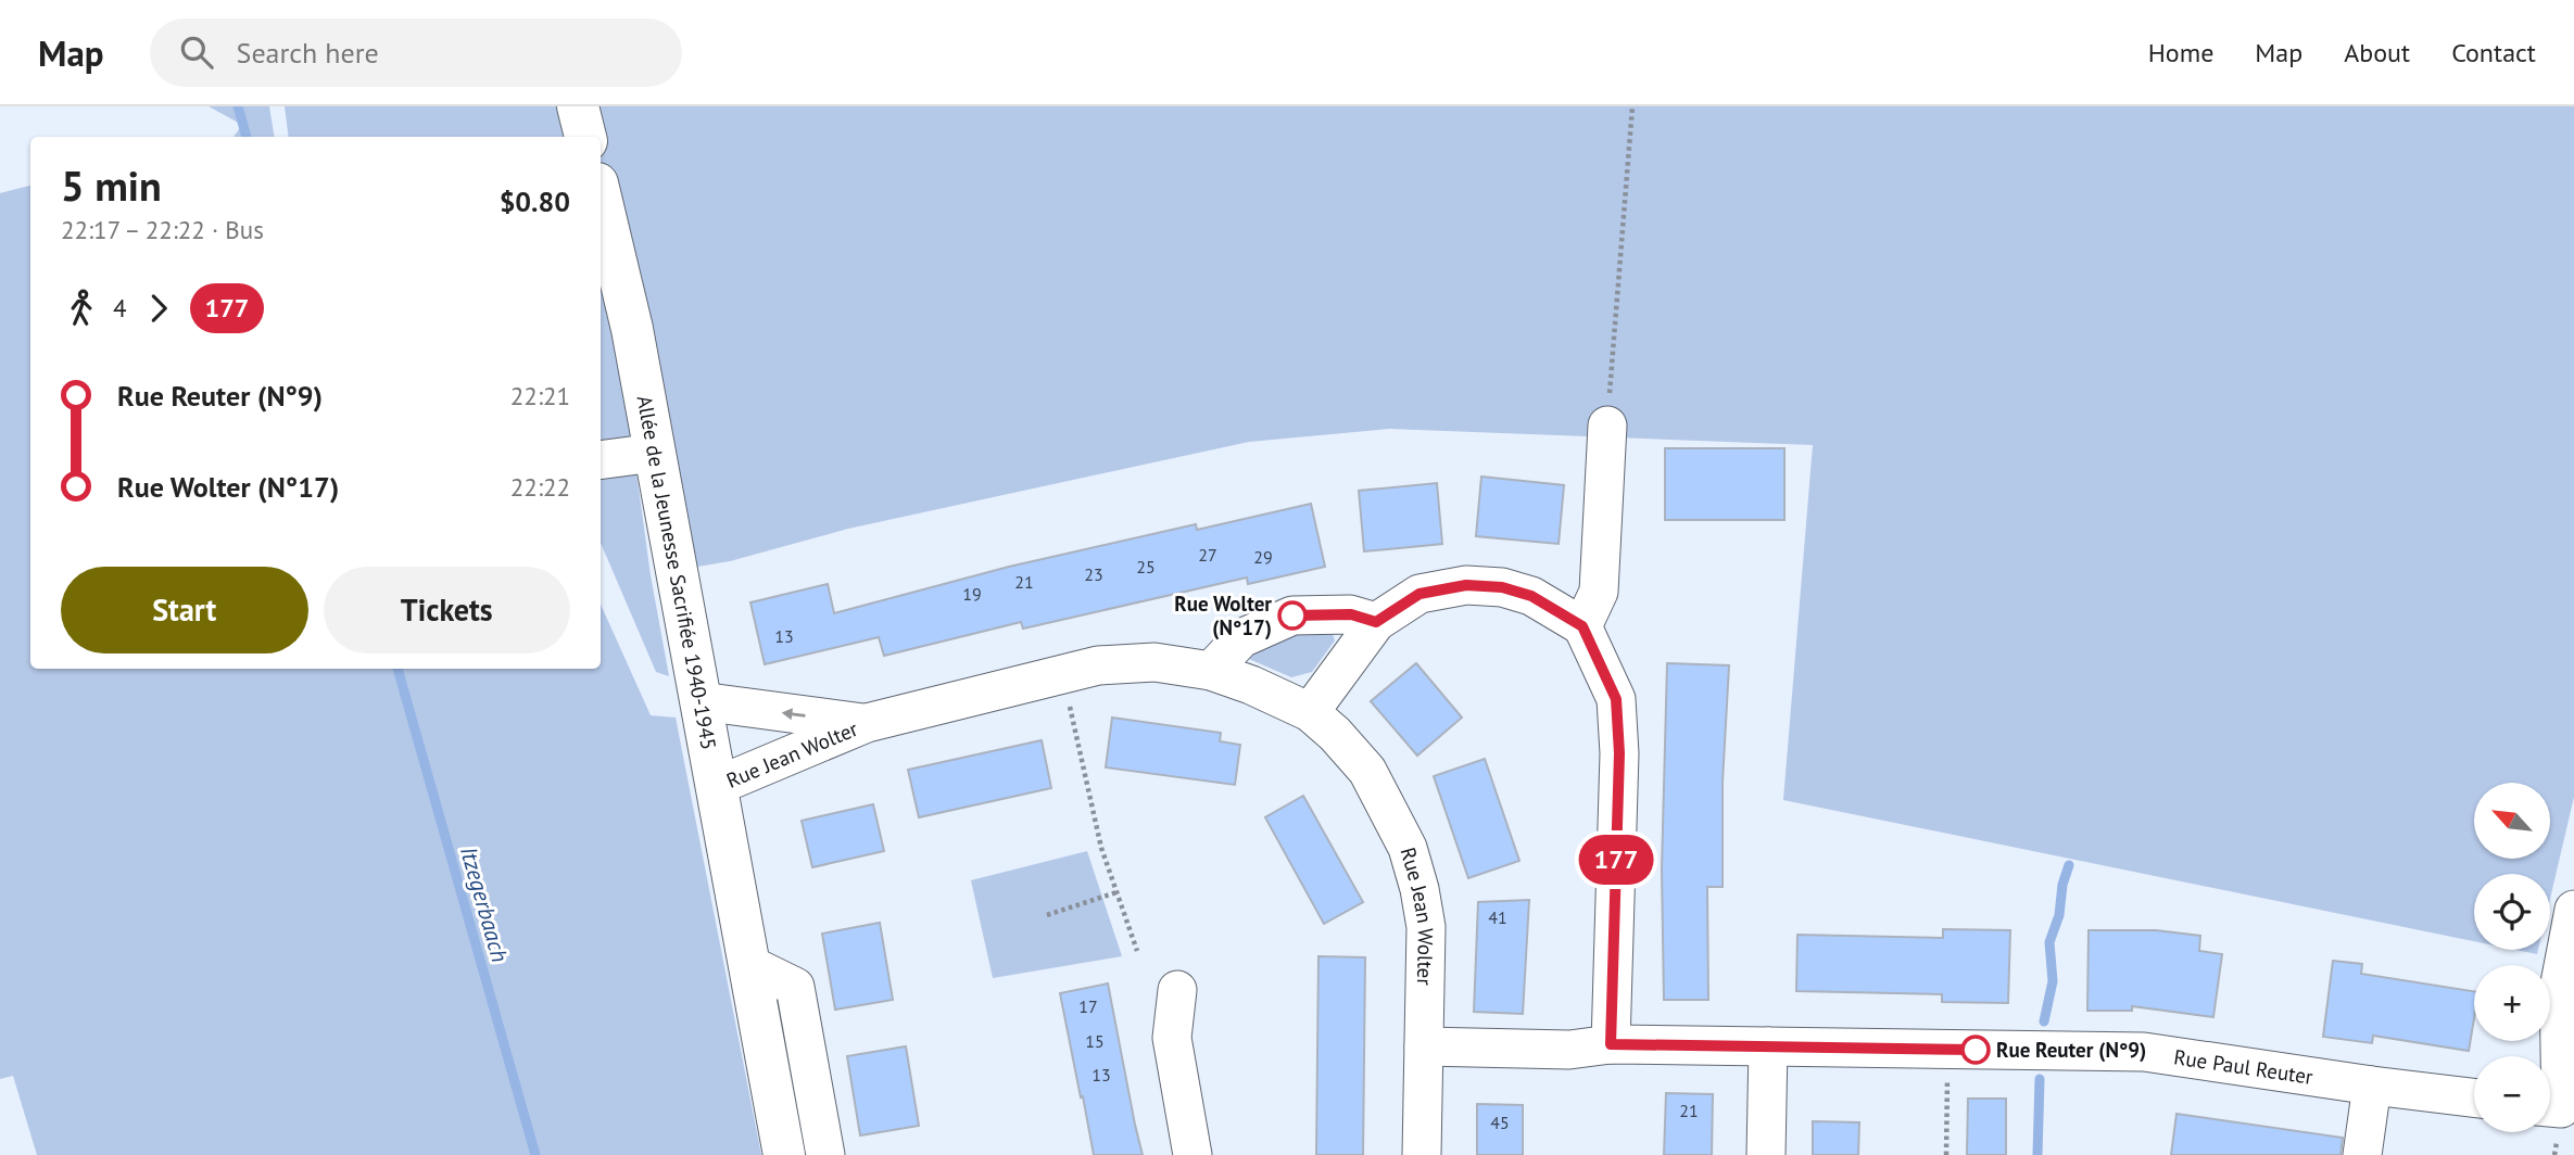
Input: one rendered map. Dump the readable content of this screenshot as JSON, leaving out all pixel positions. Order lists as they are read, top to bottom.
{
  "streets": {
    "main road": ["Allée de la Jeunesse Sacrifiée 1940-1945"],
    "street": ["Rue Jean Wolter", "Rue Paul Reuter"]
  },
  "crossings": [
    ["Allée de la Jeunesse Sacrifiée 1940-1945", "Rue Jean Wolter"],
    ["Rue Jean Wolter", "Rue Paul Reuter"]
  ],
  "water": ["Itzegerbaach"],
  "places": ["Rue Wolter (N°17)", "Rue Reuter (N°9)"],
  "lines": ["bus line 177"],
  "house_numbers": [
    "27",
    "29",
    "25",
    "23",
    "21",
    "19",
    "13",
    "41",
    "17",
    "15",
    "13",
    "21",
    "45"
  ],
  "north": "top left",
  "page": {
    "header": "Map",
    "search": "Search here",
    "nav": [
      "Home",
      "Map",
      "About",
      "Contact"
    ],
    "on_map": "177",
    "heading": ["5 min", "22:17 – 22:22 · Bus", "$0.80"],
    "legs": ["4", "177"],
    "list": [
      {
        "name": "Rue Reuter (N°9)",
        "value": "22:21"
      },
      {
        "name": "Rue Wolter (N°17)",
        "value": "22:22"
      }
    ],
    "buttons": ["Start", "Tickets"],
    "map_buttons": ["+", "−"]
  }
}
